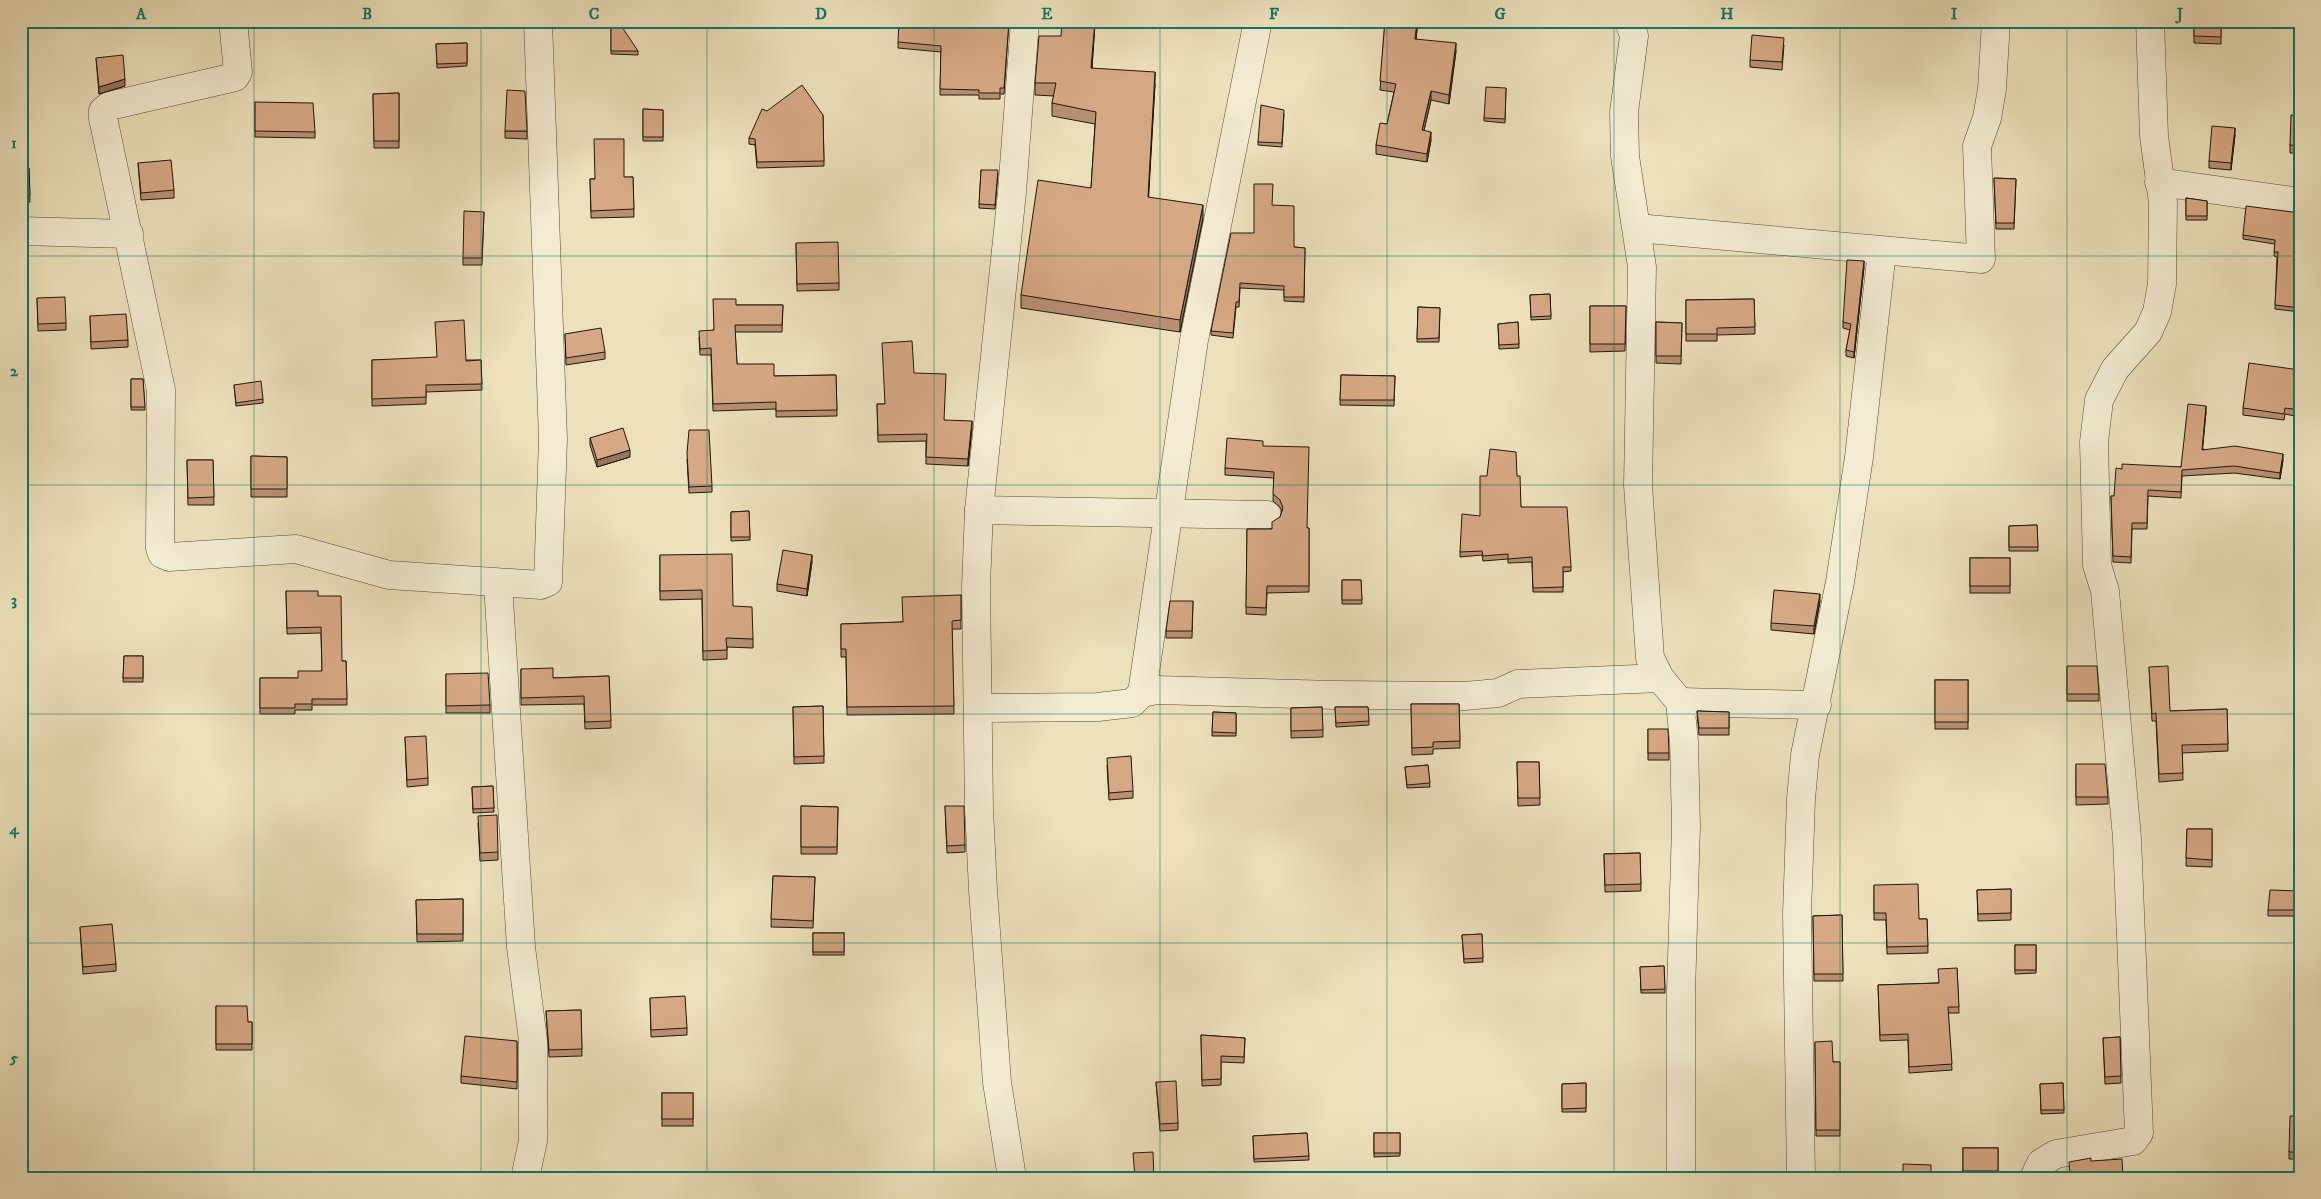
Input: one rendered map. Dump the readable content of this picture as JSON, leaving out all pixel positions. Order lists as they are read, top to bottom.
{
  "grid": {
    "columns": [
      "A",
      "B",
      "C",
      "D",
      "E",
      "F",
      "G",
      "H",
      "I",
      "J"
    ],
    "rows": [
      "1",
      "2",
      "3",
      "4",
      "5"
    ]
  }
}
